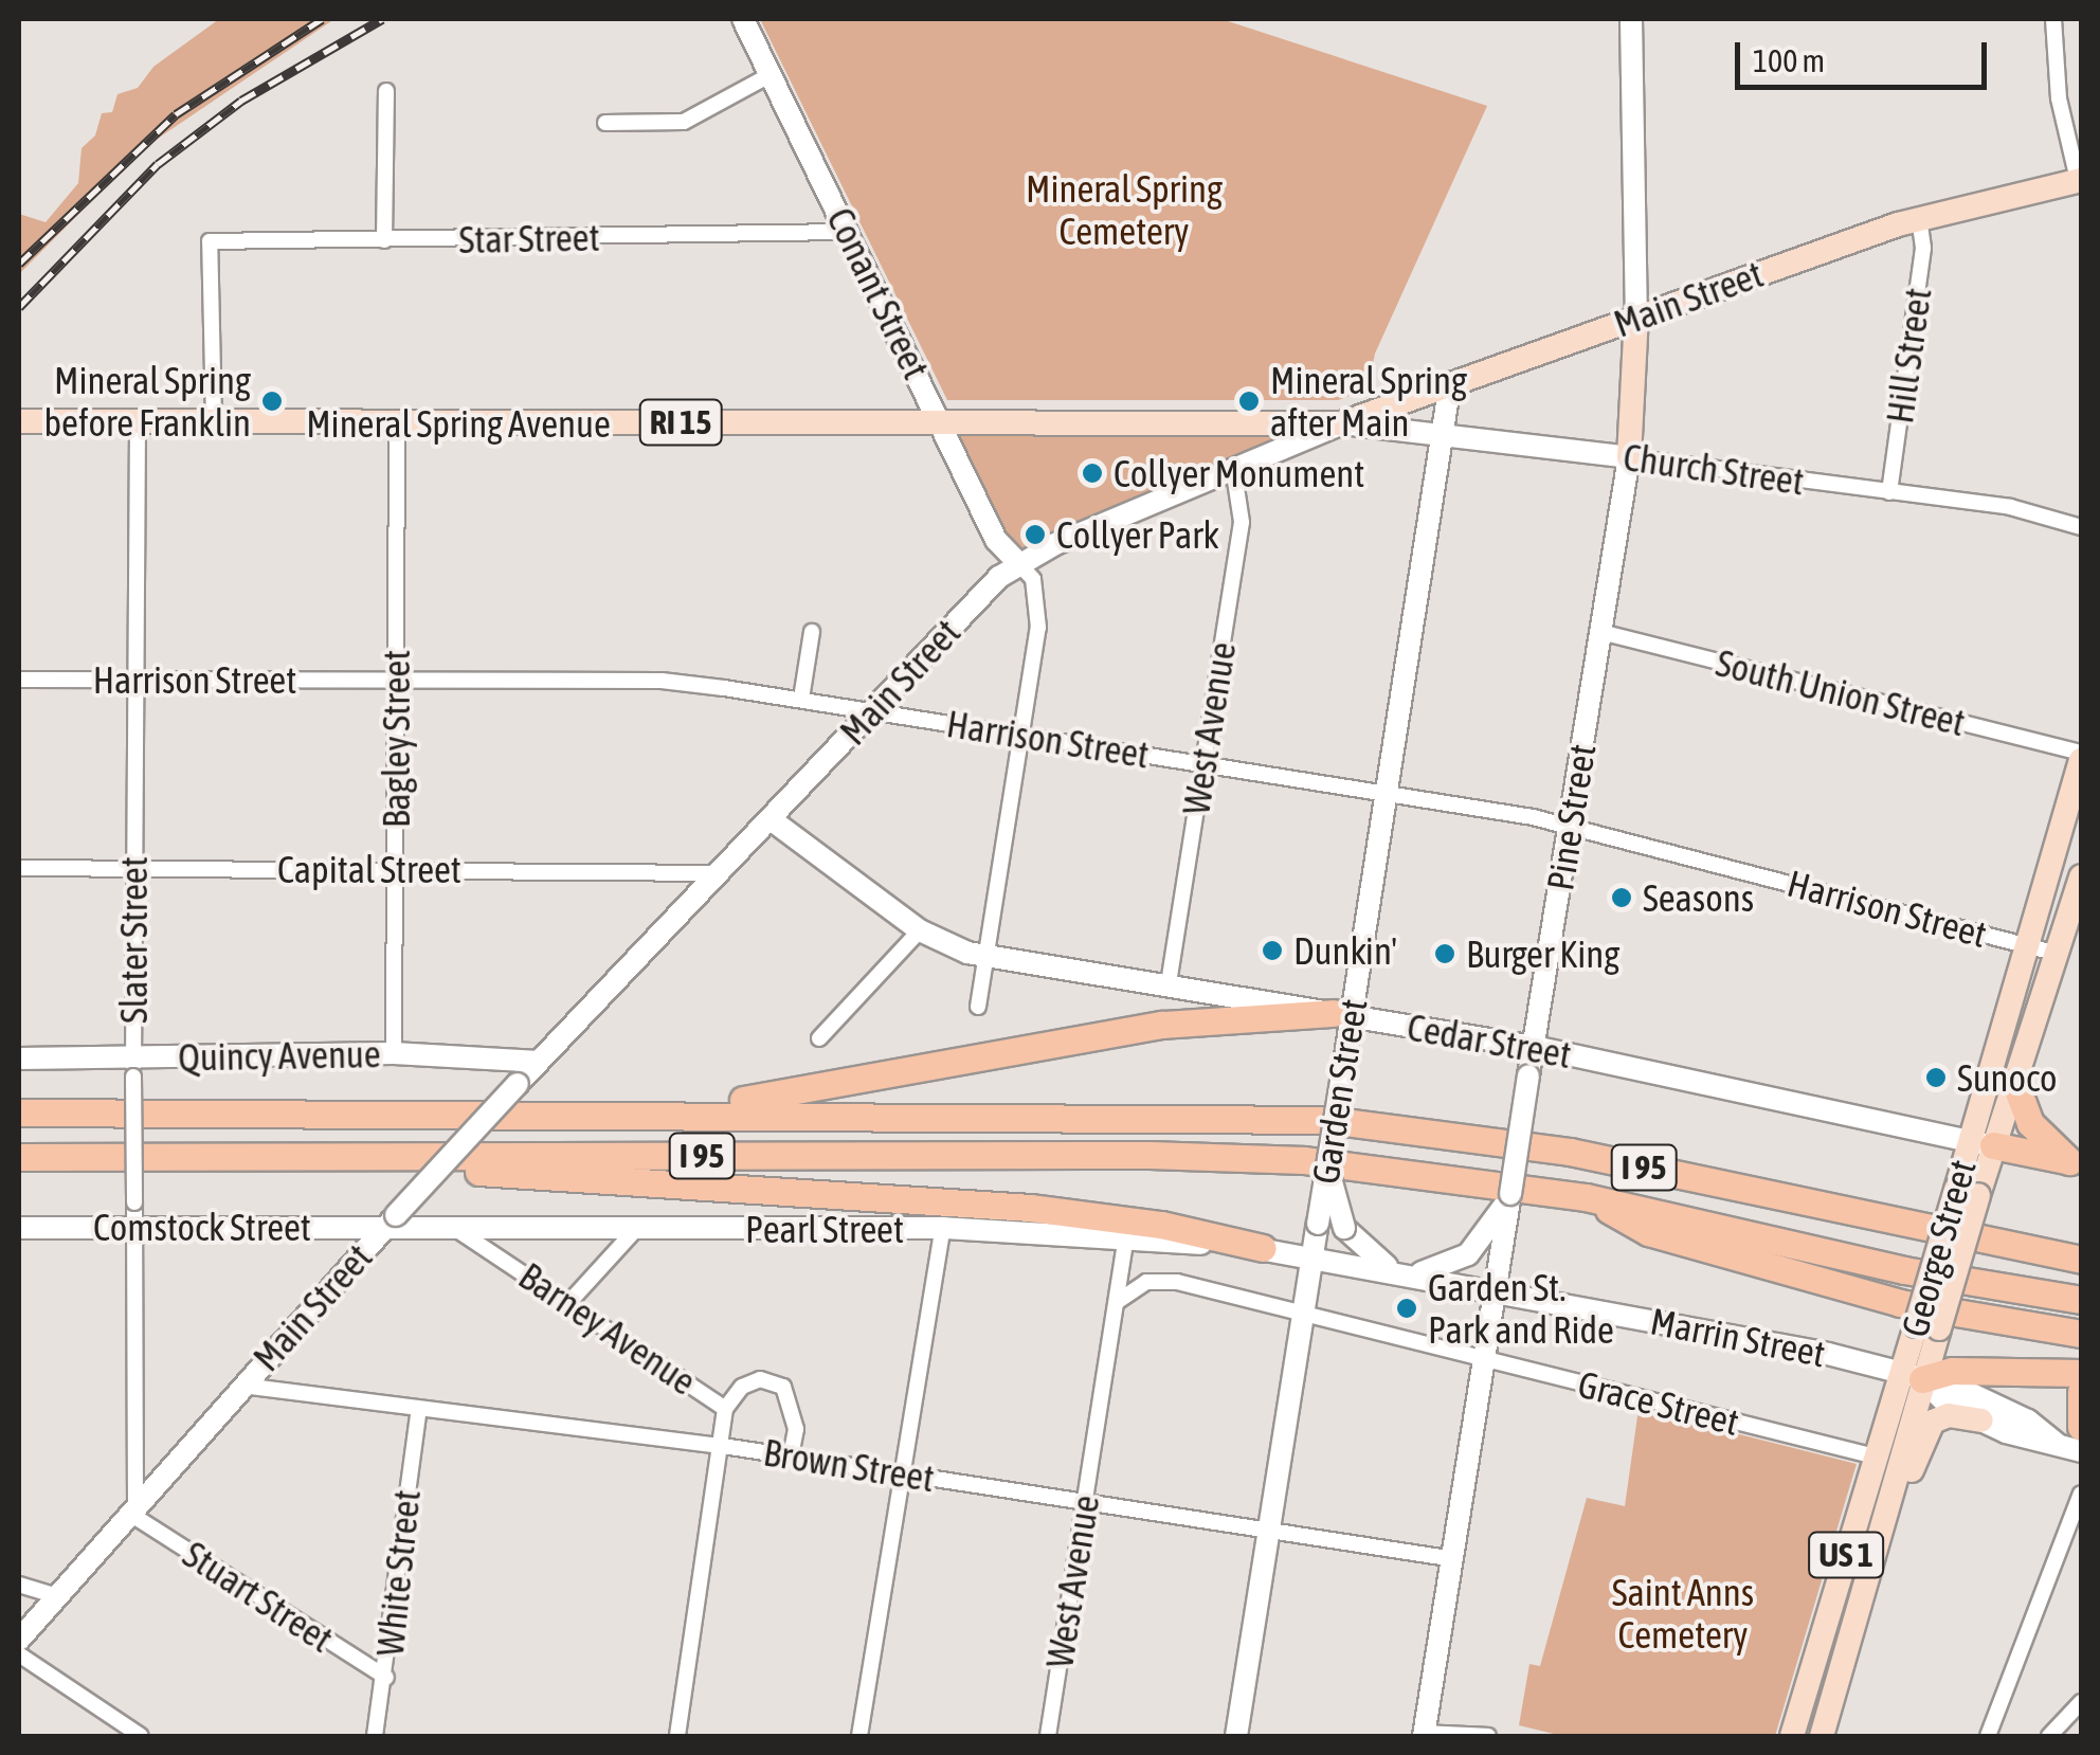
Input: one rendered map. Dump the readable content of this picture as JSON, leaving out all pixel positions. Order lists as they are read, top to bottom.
{
  "streets": {
    "highway": ["I 95"],
    "main road": [
      "Conant Street",
      "Main Street",
      "RI 15",
      "Mineral Spring Avenue",
      "Church Street",
      "Pine Street",
      "Cedar Street",
      "Quincy Avenue",
      "Garden Street",
      "Comstock Street",
      "Pearl Street",
      "George Street",
      "Marrin Street",
      "US 1"
    ],
    "street": [
      "Star Street",
      "Hill Street",
      "Harrison Street",
      "South Union Street",
      "West Avenue",
      "Bagley Street",
      "Capital Street",
      "Slater Street",
      "Barney Avenue",
      "Grace Street",
      "Brown Street",
      "White Street",
      "Stuart Street"
    ]
  },
  "crossings": [
    ["Star Street", "Conant Street"],
    ["Star Street", "Mineral Spring Avenue"],
    ["Conant Street", "Main Street"],
    ["Conant Street", "Mineral Spring Avenue"],
    ["Main Street", "Hill Street"],
    ["Main Street", "Mineral Spring Avenue"],
    ["Main Street", "Church Street"],
    ["Main Street", "Harrison Street"],
    ["Main Street", "West Avenue"],
    ["Main Street", "Pine Street"],
    ["Main Street", "Capital Street"],
    ["Main Street", "Slater Street"],
    ["Main Street", "Cedar Street"],
    ["Main Street", "Quincy Avenue"],
    ["Main Street", "Garden Street"],
    ["Main Street", "Comstock Street"],
    ["Main Street", "Pearl Street"],
    ["Main Street", "Brown Street"],
    ["Main Street", "Stuart Street"],
    ["Hill Street", "Church Street"],
    ["Mineral Spring Avenue", "Church Street"],
    ["Mineral Spring Avenue", "Bagley Street"],
    ["Mineral Spring Avenue", "Slater Street"],
    ["Church Street", "Pine Street"],
    ["Church Street", "Garden Street"],
    ["Harrison Street", "West Avenue"],
    ["Harrison Street", "Bagley Street"],
    ["Harrison Street", "Pine Street"],
    ["Harrison Street", "Slater Street"],
    ["Harrison Street", "Garden Street"],
    ["Harrison Street", "George Street"],
    ["South Union Street", "Pine Street"],
    ["South Union Street", "George Street"],
    ["West Avenue", "Cedar Street"],
    ["West Avenue", "Pearl Street"],
    ["West Avenue", "Grace Street"],
    ["West Avenue", "Brown Street"],
    ["Bagley Street", "Capital Street"],
    ["Bagley Street", "Quincy Avenue"],
    ["Pine Street", "Cedar Street"],
    ["Pine Street", "Marrin Street"],
    ["Pine Street", "Grace Street"],
    ["Pine Street", "Brown Street"],
    ["Capital Street", "Slater Street"],
    ["Slater Street", "Quincy Avenue"],
    ["Slater Street", "Comstock Street"],
    ["Slater Street", "Stuart Street"],
    ["Cedar Street", "Garden Street"],
    ["Cedar Street", "George Street"],
    ["Garden Street", "Marrin Street"],
    ["Garden Street", "Grace Street"],
    ["Garden Street", "Brown Street"],
    ["Comstock Street", "Pearl Street"],
    ["Pearl Street", "Barney Avenue"],
    ["Pearl Street", "Marrin Street"],
    ["George Street", "Marrin Street"],
    ["George Street", "Grace Street"],
    ["Barney Avenue", "Brown Street"],
    ["Brown Street", "White Street"],
    ["White Street", "Stuart Street"]
  ],
  "parks": ["Mineral Spring Cemetery", "Saint Anns Cemetery"],
  "places": [
    "Mineral Spring before Franklin",
    "Mineral Spring after Main",
    "Collyer Monument",
    "Collyer Park",
    "Seasons",
    "Dunkin'",
    "Burger King",
    "Sunoco",
    "Garden St. Park and Ride"
  ],
  "scale_bar": "100 m"
}
